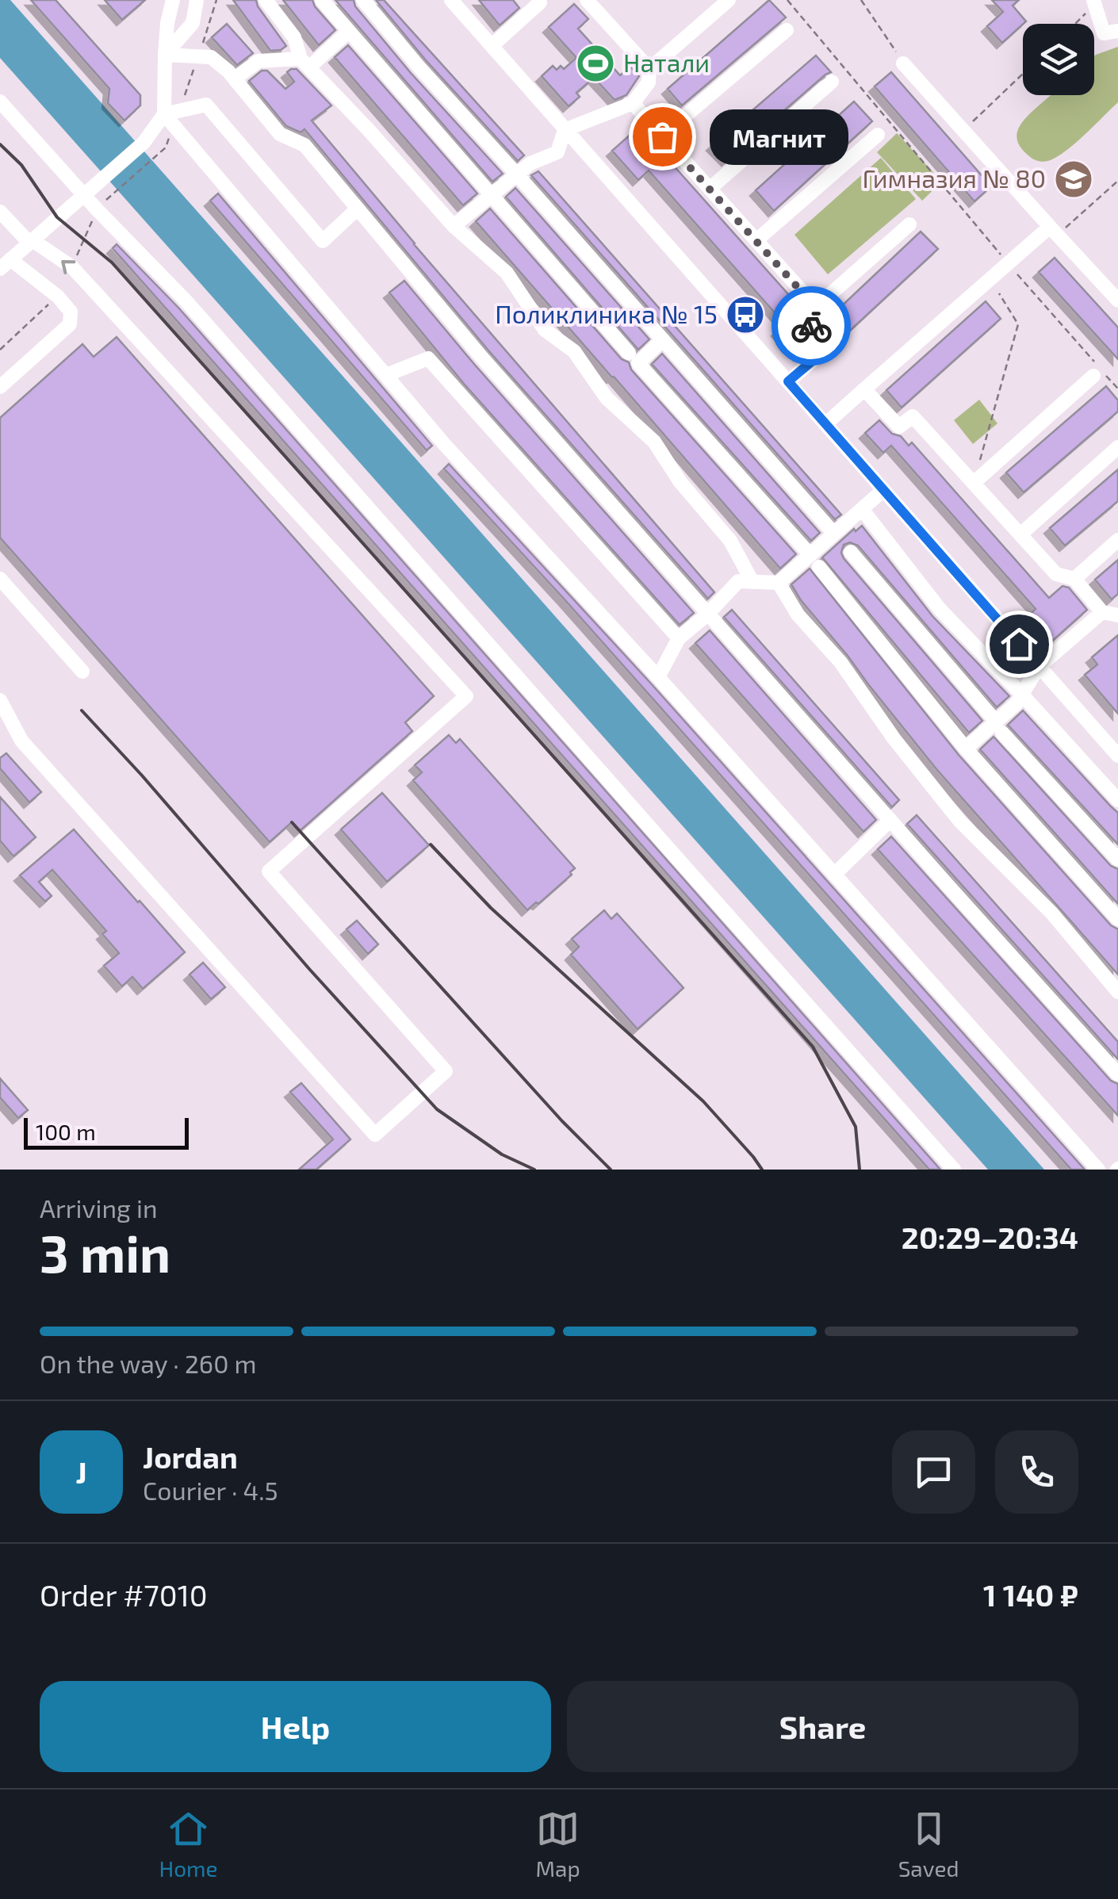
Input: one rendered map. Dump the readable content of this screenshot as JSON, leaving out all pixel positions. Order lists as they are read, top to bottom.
{
  "places": {
    "sports": ["Натали"],
    "other": ["Магнит"],
    "school or university": ["Гимназия № 80"],
    "bus stop": ["Поликлиника № 15"]
  },
  "scale_bar": "100 m",
  "page": {
    "bubble": "Магнит",
    "scale": "100 m",
    "heading": ["3 min", "Arriving in", "20:29–20:34"],
    "panel": [
      "Jordan",
      "Courier · 4.5",
      "Order #7010",
      "1 140 ₽"
    ],
    "bar": "On the way · 260 m",
    "round": "J",
    "buttons": ["Help", "Share"],
    "tabs": ["Home", "Map", "Saved"]
  }
}
